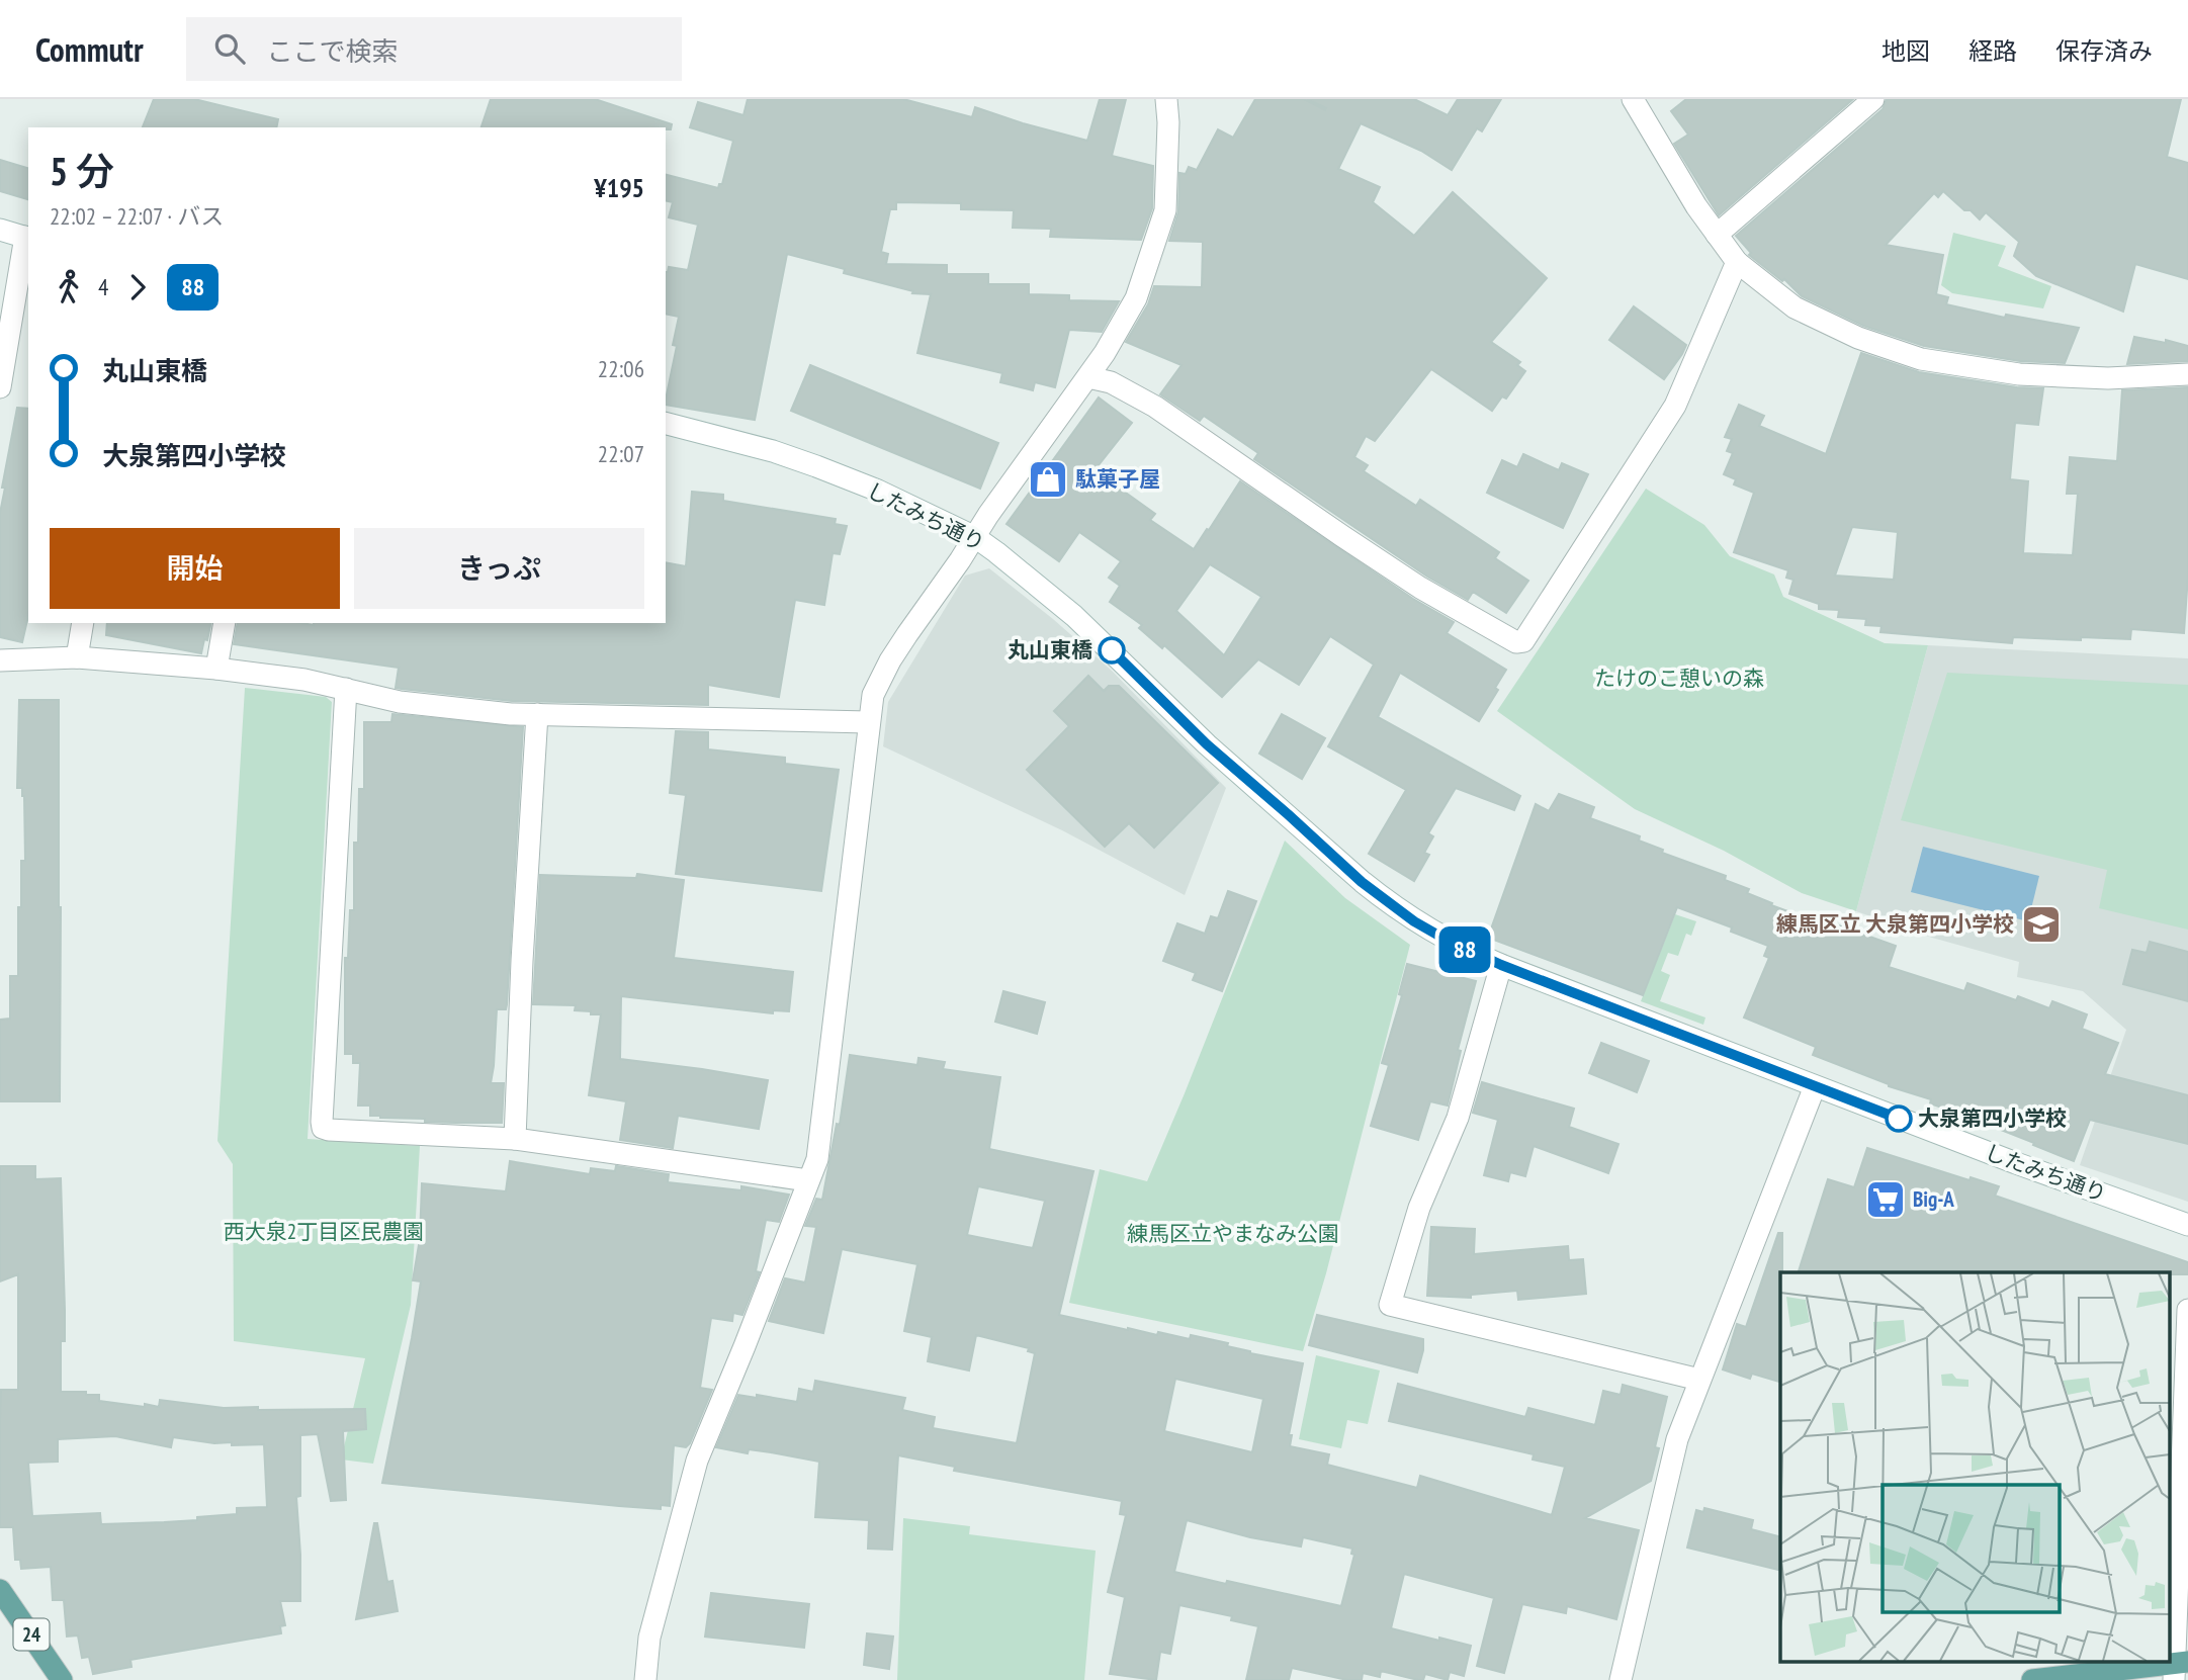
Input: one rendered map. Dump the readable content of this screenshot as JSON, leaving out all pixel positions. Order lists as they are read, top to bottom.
{
  "streets": {
    "main road": ["24"],
    "street": ["したみち通り"]
  },
  "parks": ["たけのこ憩いの森", "西大泉2丁目区民農園", "練馬区立やまなみ公園"],
  "places": {
    "shop": ["駄菓子屋"],
    "other": ["丸山東橋", "大泉第四小学校"],
    "school or university": ["練馬区立 大泉第四小学校"],
    "supermarket": ["Big-A"]
  },
  "lines": ["bus line 88"],
  "page": {
    "header": "Commutr",
    "search": "ここで検索",
    "nav": ["地図", "経路", "保存済み"],
    "on_map": "88",
    "heading": ["5 分", "22:02 – 22:07 · バス", "¥195"],
    "legs": ["4", "88"],
    "list": [
      {
        "name": "丸山東橋",
        "value": "22:06"
      },
      {
        "name": "大泉第四小学校",
        "value": "22:07"
      }
    ],
    "buttons": ["開始", "きっぷ"]
  }
}
